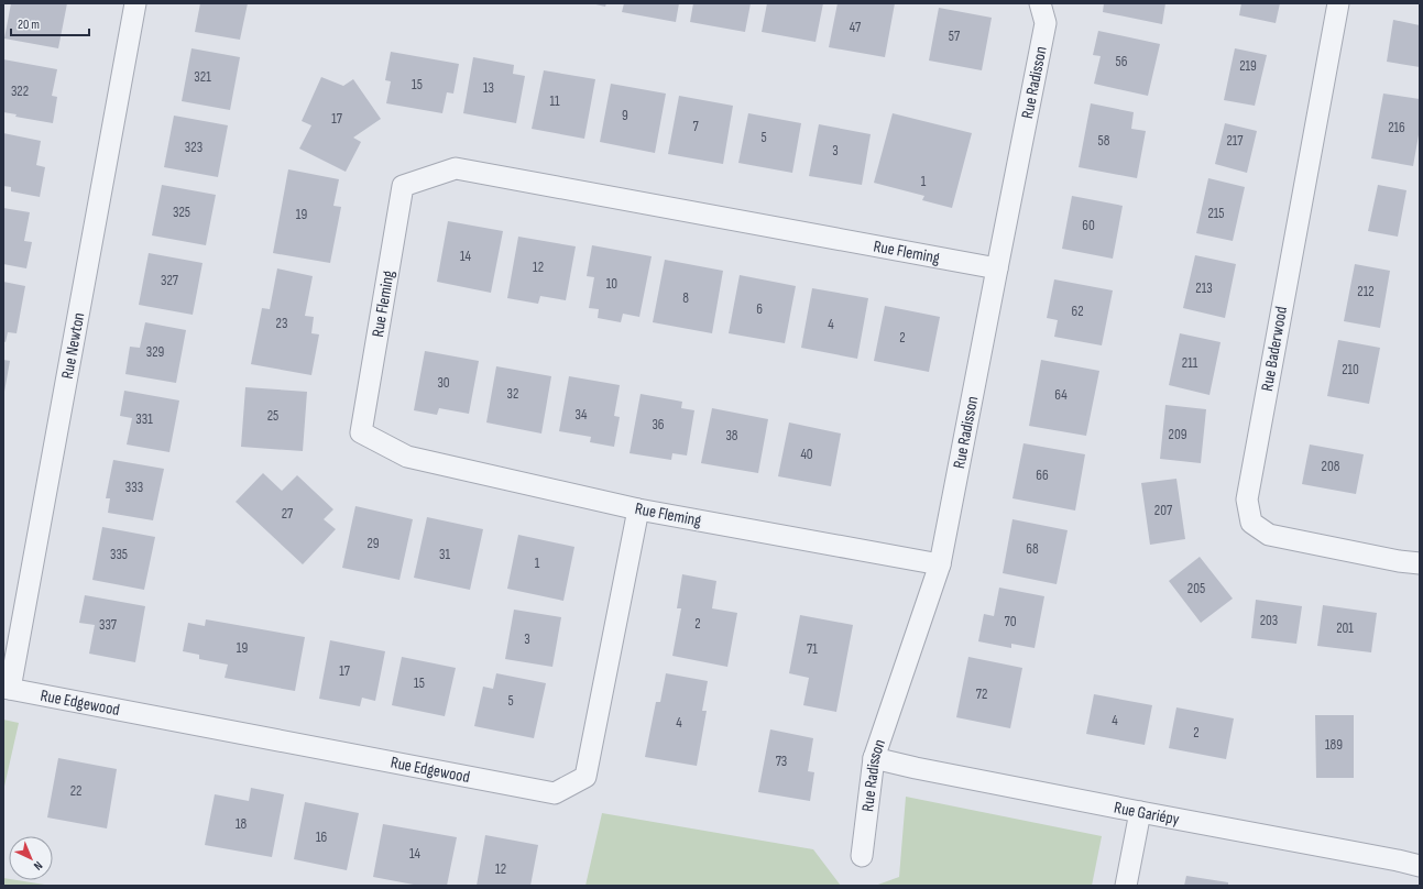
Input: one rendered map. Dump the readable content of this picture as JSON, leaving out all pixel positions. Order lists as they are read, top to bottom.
{
  "streets": {
    "street": [
      "Rue Radisson",
      "Rue Fleming",
      "Rue Newton",
      "Rue Baderwood",
      "Rue Edgewood",
      "Rue Gariépy"
    ]
  },
  "crossings": [
    ["Rue Radisson", "Rue Fleming"],
    ["Rue Radisson", "Rue Gariépy"],
    ["Rue Fleming", "Rue Edgewood"],
    ["Rue Newton", "Rue Edgewood"]
  ],
  "house_numbers": [
    "47",
    "57",
    "56",
    "219",
    "321",
    "15",
    "13",
    "322",
    "11",
    "9",
    "17",
    "7",
    "216",
    "5",
    "58",
    "217",
    "323",
    "3",
    "1",
    "325",
    "215",
    "19",
    "60",
    "14",
    "12",
    "327",
    "10",
    "213",
    "212",
    "8",
    "6",
    "62",
    "23",
    "4",
    "2",
    "329",
    "211",
    "210",
    "30",
    "32",
    "64",
    "34",
    "25",
    "331",
    "36",
    "209",
    "38",
    "40",
    "208",
    "66",
    "333",
    "207",
    "27",
    "29",
    "68",
    "335",
    "31",
    "1",
    "205",
    "203",
    "70",
    "2",
    "337",
    "201",
    "3",
    "19",
    "71",
    "17",
    "15",
    "72",
    "5",
    "4",
    "4",
    "2",
    "189",
    "73",
    "22",
    "18",
    "16",
    "14",
    "12"
  ],
  "scale_bar": "20 m",
  "north": "bottom right"
}
